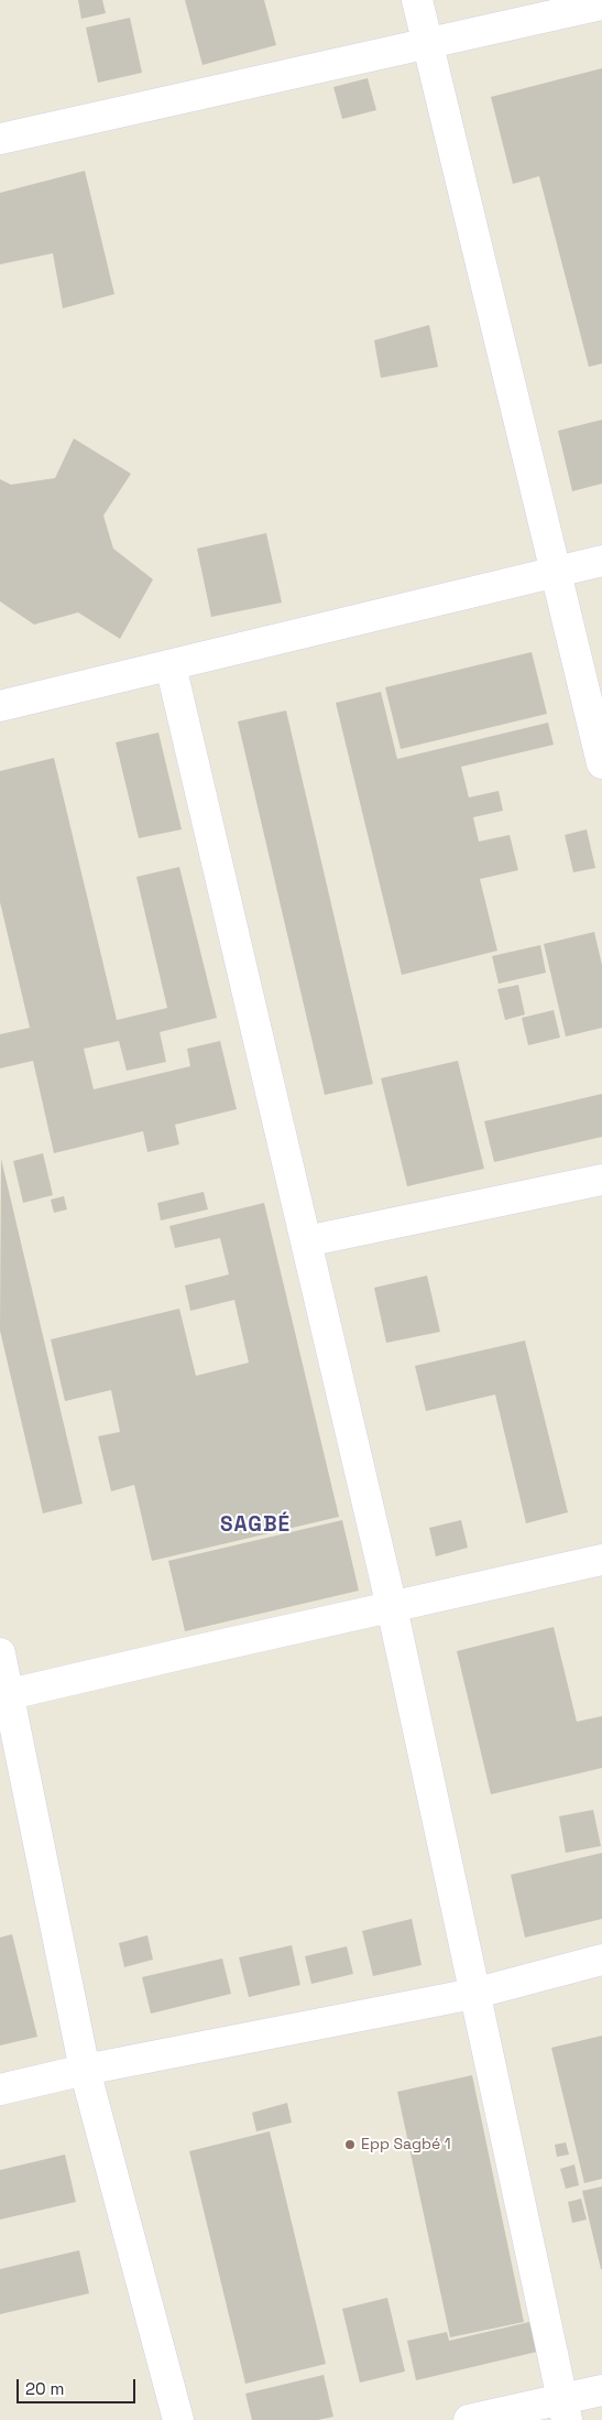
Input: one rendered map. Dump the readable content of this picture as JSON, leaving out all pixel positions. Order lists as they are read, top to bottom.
{
  "districts": ["SAGBÉ"],
  "places": ["Epp Sagbé 1"],
  "scale_bar": "20 m"
}
